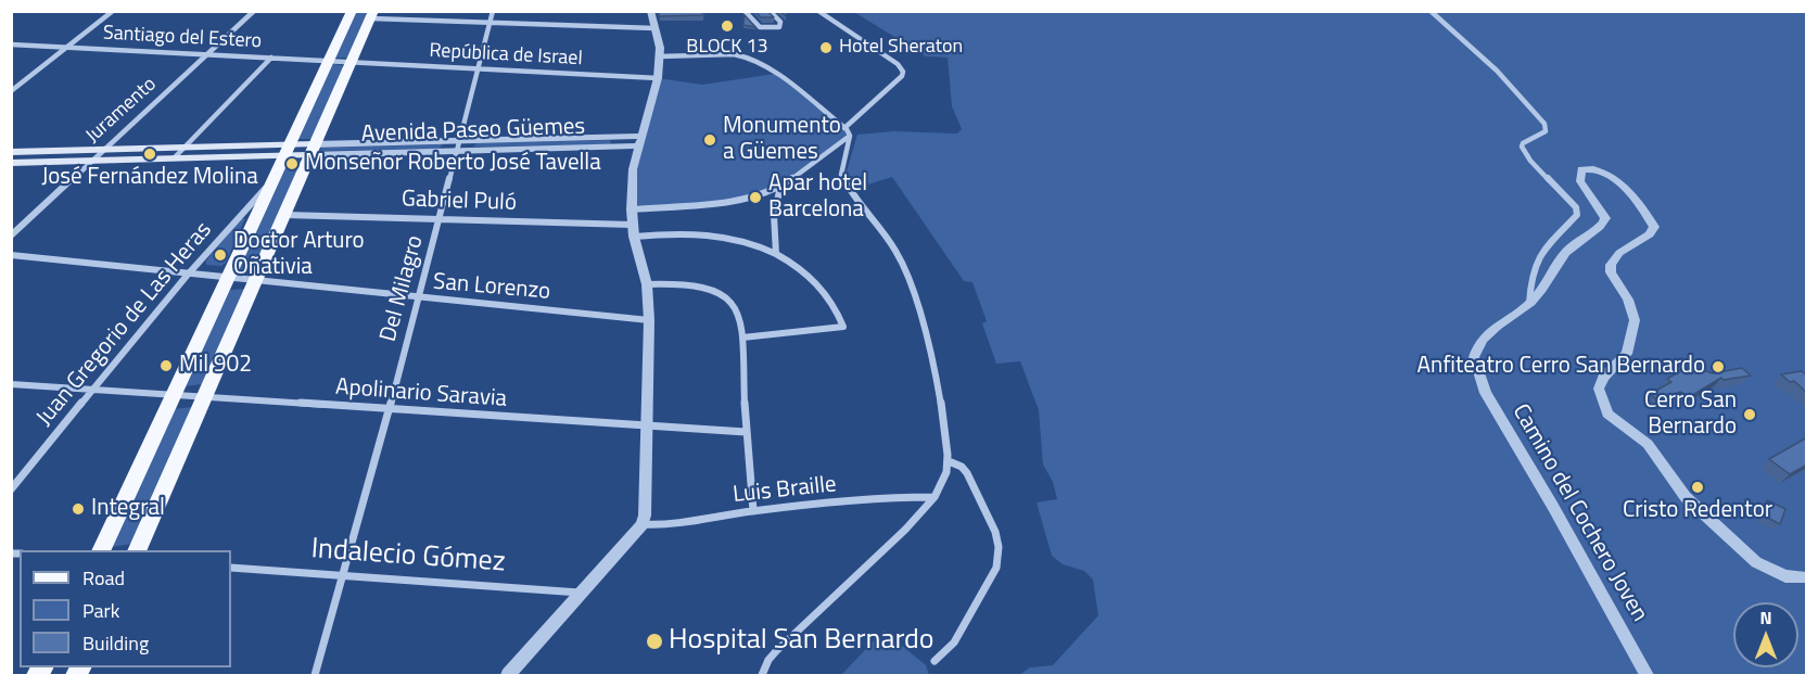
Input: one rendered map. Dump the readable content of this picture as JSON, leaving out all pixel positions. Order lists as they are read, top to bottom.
{
  "streets": {
    "street": [
      "Santiago del Estero",
      "República de Israel",
      "Juramento",
      "Avenida Paseo Güemes",
      "Gabriel Puló",
      "San Lorenzo",
      "Del Milagro",
      "Juan Gregorio de Las Heras",
      "Apolinario Saravia",
      "Luis Braille",
      "Camino del Cochero Joven",
      "Indalecio Gómez"
    ]
  },
  "crossings": [
    ["Santiago del Estero", "República de Israel"],
    ["Santiago del Estero", "Juramento"],
    ["República de Israel", "Del Milagro"],
    ["Avenida Paseo Güemes", "Del Milagro"],
    ["Gabriel Puló", "Del Milagro"],
    ["San Lorenzo", "Del Milagro"],
    ["San Lorenzo", "Juan Gregorio de Las Heras"],
    ["Del Milagro", "Apolinario Saravia"],
    ["Del Milagro", "Indalecio Gómez"],
    ["Juan Gregorio de Las Heras", "Apolinario Saravia"]
  ],
  "places": [
    "BLOCK 13",
    "Hotel Sheraton",
    "Monumento a Güemes",
    "José Fernández Molina",
    "Monseñor Roberto José Tavella",
    "Apar hotel Barcelona",
    "Doctor Arturo Oñativia",
    "Mil 902",
    "Anfiteatro Cerro San Bernardo",
    "Cerro San Bernardo",
    "Cristo Redentor",
    "Integral",
    "Hospital San Bernardo"
  ],
  "legend": ["Road", "Park", "Building"],
  "north": "top"
}
